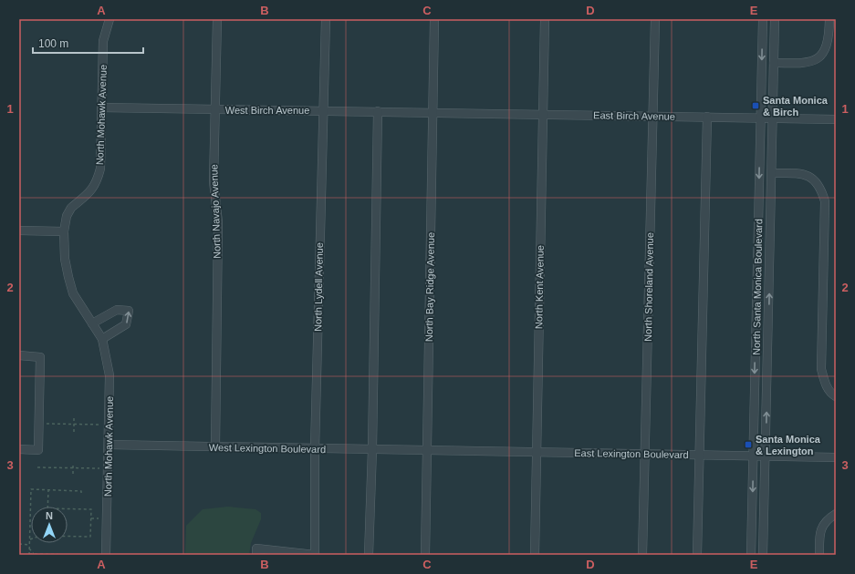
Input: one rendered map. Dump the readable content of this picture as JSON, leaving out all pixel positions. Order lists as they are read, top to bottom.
{
  "streets": {
    "street": [
      "West Birch Avenue",
      "North Mohawk Avenue",
      "East Birch Avenue",
      "North Navajo Avenue",
      "North Lydell Avenue",
      "North Bay Ridge Avenue",
      "North Kent Avenue",
      "North Shoreland Avenue",
      "North Santa Monica Boulevard",
      "West Lexington Boulevard",
      "East Lexington Boulevard"
    ]
  },
  "crossings": [
    ["West Birch Avenue", "North Mohawk Avenue"],
    ["West Birch Avenue", "East Birch Avenue"],
    ["West Birch Avenue", "North Navajo Avenue"],
    ["West Birch Avenue", "North Lydell Avenue"],
    ["West Birch Avenue", "North Bay Ridge Avenue"],
    ["North Mohawk Avenue", "West Lexington Boulevard"],
    ["East Birch Avenue", "North Bay Ridge Avenue"],
    ["East Birch Avenue", "North Kent Avenue"],
    ["East Birch Avenue", "North Shoreland Avenue"],
    ["East Birch Avenue", "North Santa Monica Boulevard"],
    ["North Navajo Avenue", "West Lexington Boulevard"],
    ["North Lydell Avenue", "West Lexington Boulevard"],
    ["North Bay Ridge Avenue", "West Lexington Boulevard"],
    ["North Bay Ridge Avenue", "East Lexington Boulevard"],
    ["North Kent Avenue", "East Lexington Boulevard"],
    ["North Shoreland Avenue", "East Lexington Boulevard"],
    ["North Santa Monica Boulevard", "East Lexington Boulevard"],
    ["West Lexington Boulevard", "East Lexington Boulevard"]
  ],
  "places": {
    "transit": ["Santa Monica & Birch", "Santa Monica & Lexington"]
  },
  "scale_bar": "100 m",
  "north": "top",
  "grid": {
    "columns": [
      "A",
      "B",
      "C",
      "D",
      "E"
    ],
    "rows": ["1", "2", "3"]
  }
}
